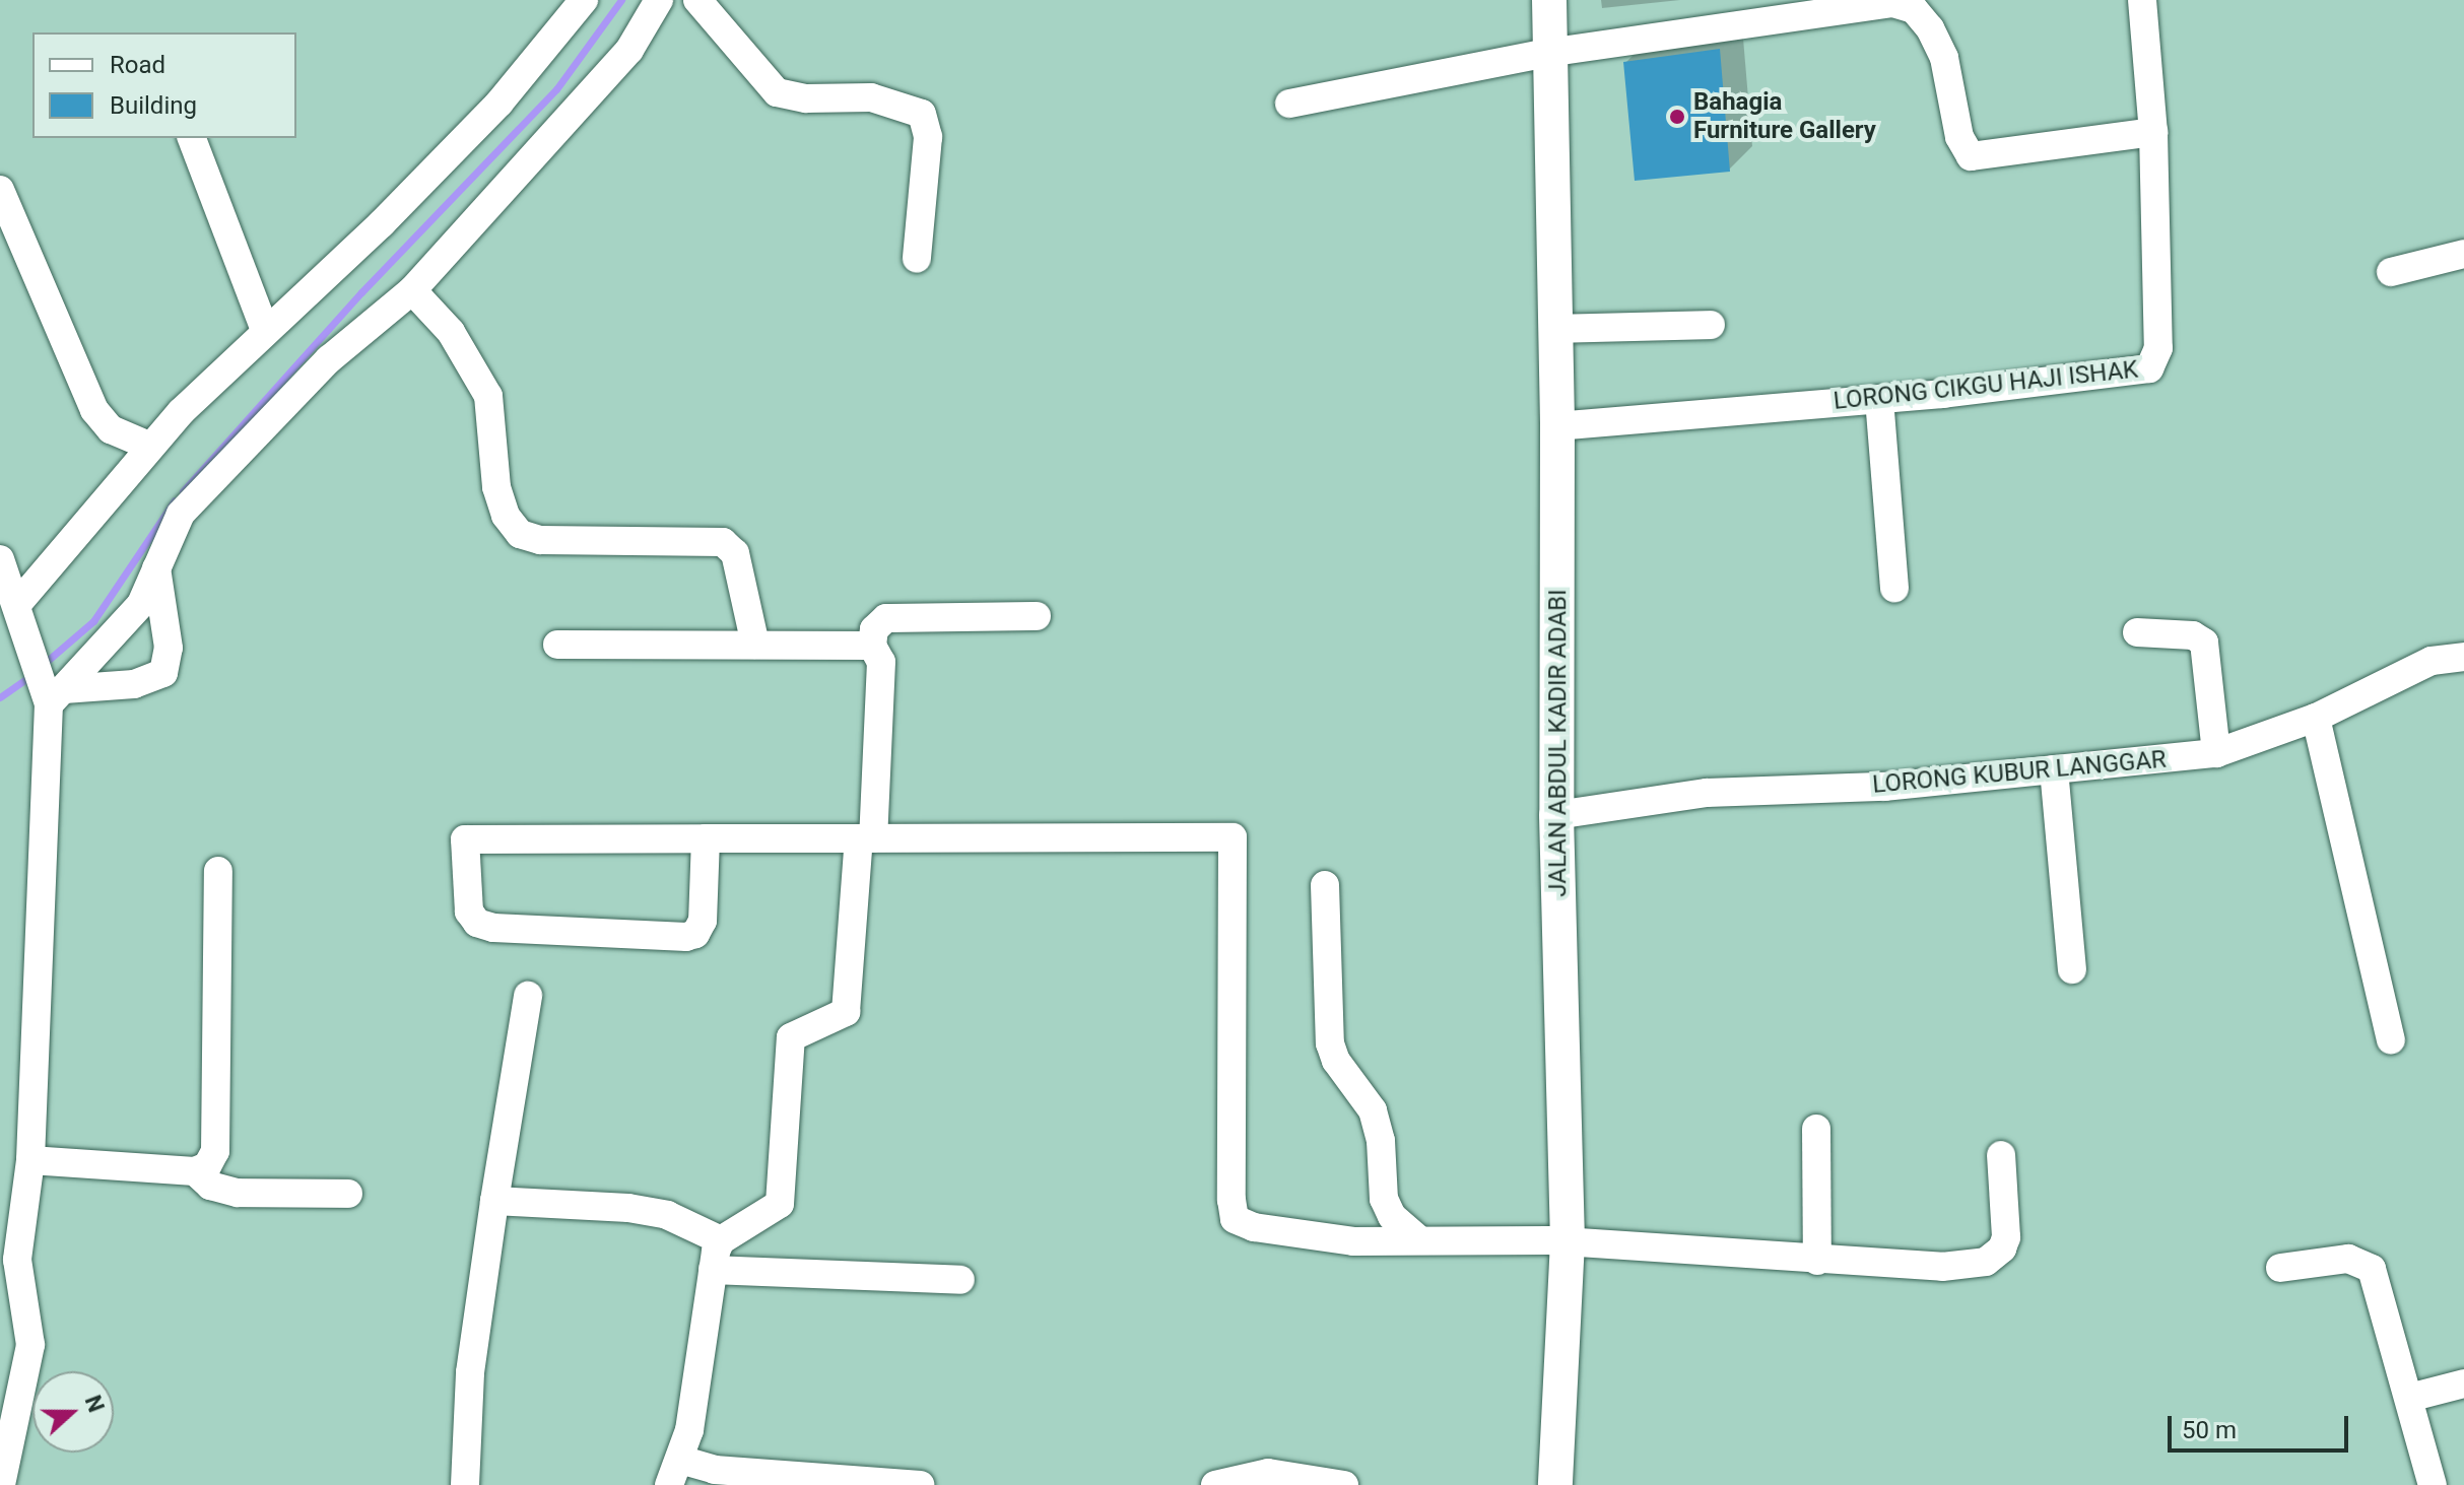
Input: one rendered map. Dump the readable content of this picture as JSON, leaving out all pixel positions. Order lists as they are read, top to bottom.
{
  "streets": {
    "main road": ["JALAN ABDUL KADIR ADABI"],
    "street": ["LORONG CIKGU HAJI ISHAK", "LORONG KUBUR LANGGAR"]
  },
  "crossings": [
    ["LORONG CIKGU HAJI ISHAK", "JALAN ABDUL KADIR ADABI"],
    ["JALAN ABDUL KADIR ADABI", "LORONG KUBUR LANGGAR"]
  ],
  "places": ["Bahagia Furniture Gallery"],
  "legend": ["Road", "Building"],
  "scale_bar": "50 m",
  "north": "right"
}
